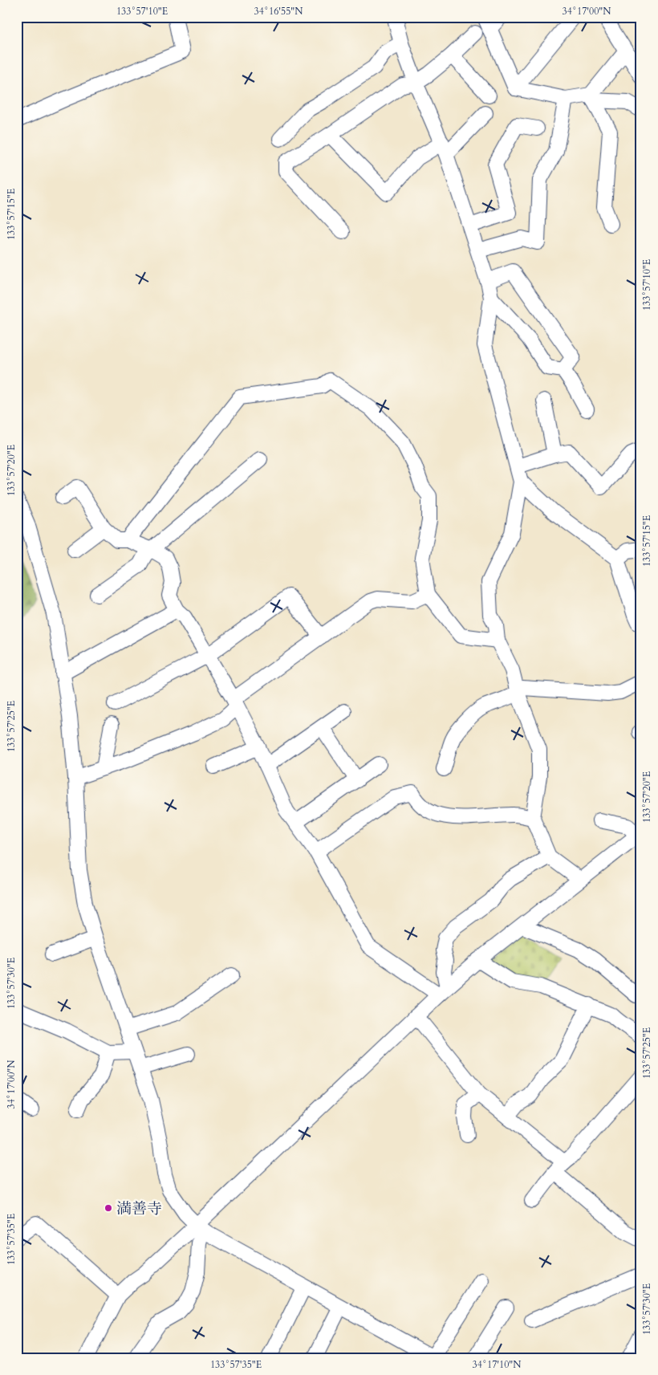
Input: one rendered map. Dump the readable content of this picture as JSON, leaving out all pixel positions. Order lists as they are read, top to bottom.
{
  "places": ["満善寺"],
  "coordinates": [
    "133°57'10\"E",
    "34°16'55\"N",
    "34°17'00\"N",
    "133°57'15\"E",
    "133°57'20\"E",
    "133°57'25\"E",
    "133°57'30\"E",
    "133°57'35\"E",
    "34°17'10\"N"
  ]
}
